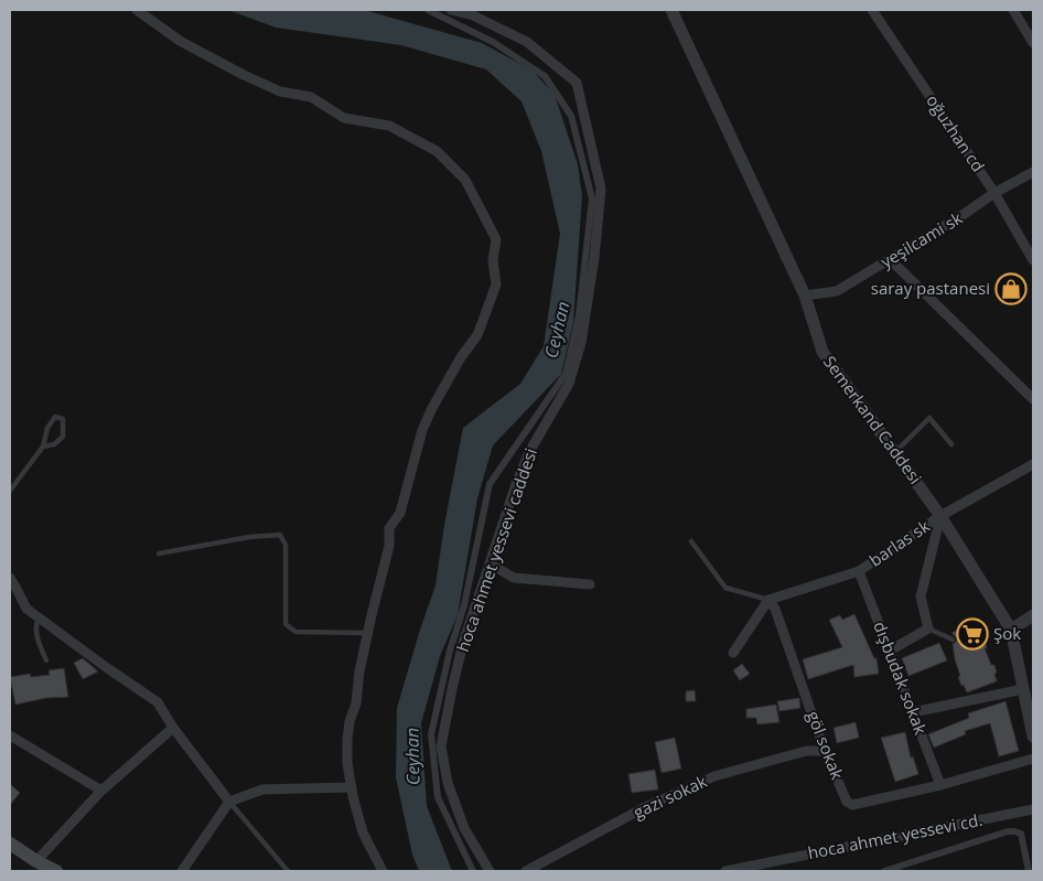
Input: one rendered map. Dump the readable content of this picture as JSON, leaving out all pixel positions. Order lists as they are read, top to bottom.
{
  "streets": {
    "street": [
      "oğuzhan cd",
      "yeşilcami sk",
      "Semerkand Caddesi",
      "barlas sk",
      "hoca ahmet yessevi caddesi",
      "dışbudak sokak",
      "göl sokak",
      "gazi sokak",
      "hoca ahmet yessevi cd."
    ]
  },
  "crossings": [
    ["oğuzhan cd", "yeşilcami sk"],
    ["yeşilcami sk", "Semerkand Caddesi"],
    ["Semerkand Caddesi", "barlas sk"],
    ["barlas sk", "dışbudak sokak"],
    ["barlas sk", "göl sokak"],
    ["dışbudak sokak", "göl sokak"],
    ["göl sokak", "gazi sokak"]
  ],
  "water": ["Ceyhan"],
  "places": {
    "shop": ["saray pastanesi"],
    "supermarket": ["Şok"]
  }
}
